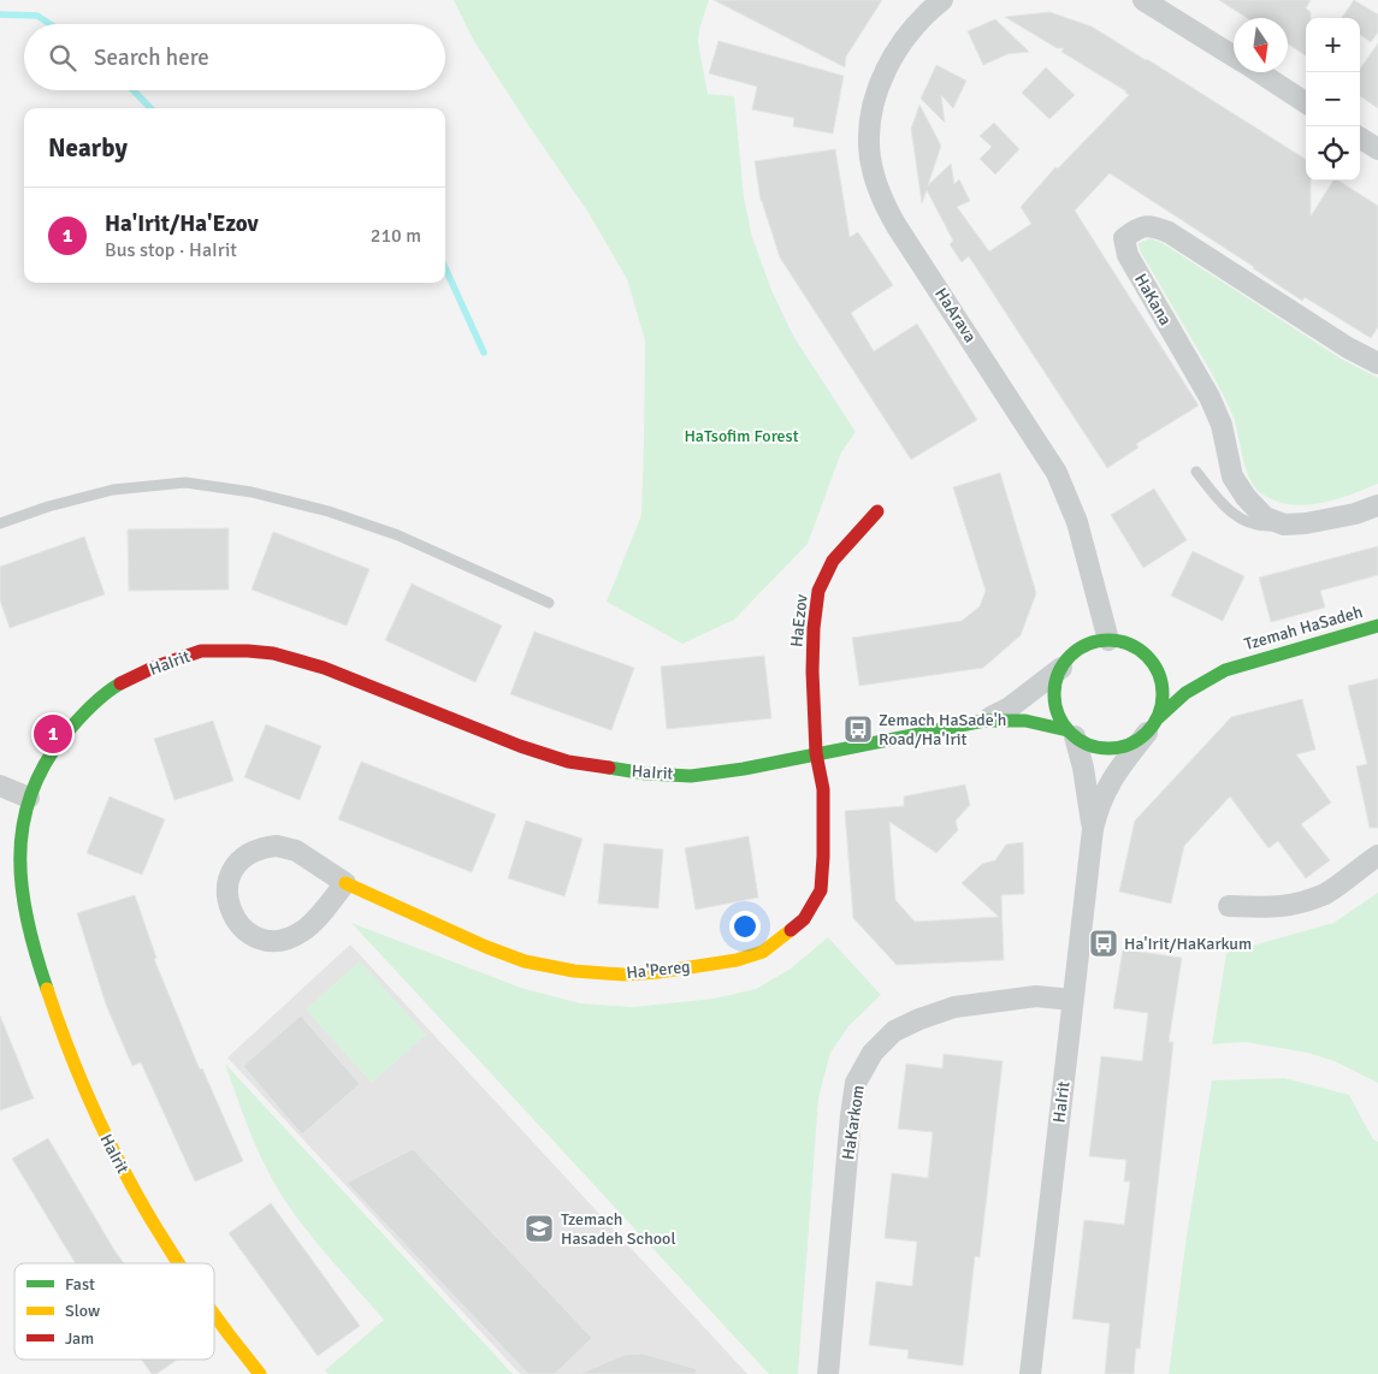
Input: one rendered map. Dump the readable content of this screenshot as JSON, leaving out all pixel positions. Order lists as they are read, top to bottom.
{
  "streets": {
    "street": [
      "HaKana",
      "HaArava",
      "HaEzov",
      "Tzemah HaSadeh",
      "HaIrit",
      "Ha'Pereg",
      "HaKarkom"
    ]
  },
  "crossings": [
    ["HaArava", "Tzemah HaSadeh"],
    ["HaArava", "HaIrit"],
    ["HaEzov", "HaIrit"],
    ["HaEzov", "Ha'Pereg"],
    ["Tzemah HaSadeh", "HaIrit"],
    ["HaIrit", "Ha'Pereg"],
    ["HaIrit", "HaKarkom"]
  ],
  "parks": ["HaTsofim Forest"],
  "places": {
    "bus stop": ["Zemach HaSade'h Road/Ha'Irit", "Ha'Irit/HaKarkum"],
    "school or university": ["Tzemach Hasadeh School"]
  },
  "legend": ["Fast", "Slow", "Jam"],
  "north": "bottom",
  "page": {
    "map_buttons": ["+", "−"],
    "search": "Search here",
    "heading": "Nearby",
    "list": [
      {
        "mark": "1",
        "name": "Ha'Irit/Ha'Ezov",
        "note": "Bus stop · HaIrit",
        "value": "210 m"
      }
    ],
    "pins": "1"
  }
}
